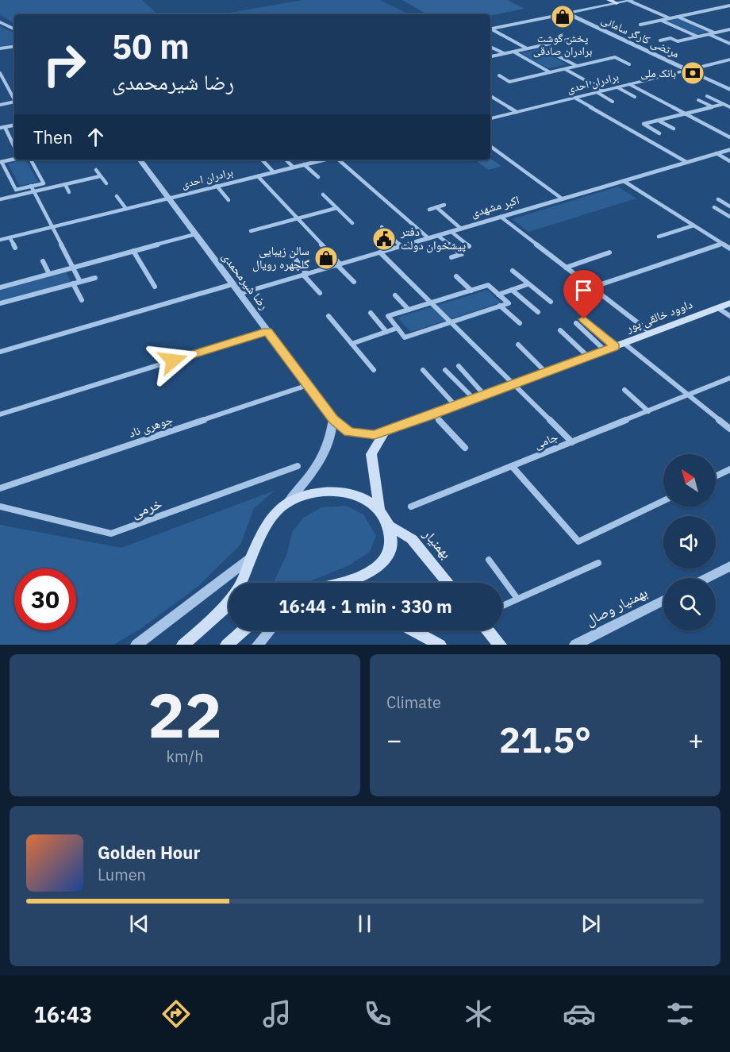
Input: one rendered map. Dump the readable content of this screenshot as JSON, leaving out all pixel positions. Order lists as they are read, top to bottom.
{
  "streets": {
    "main road": ["داوود خالقی پور", "بهمنیار"],
    "street": [
      "مرتضی کارگر سامانی",
      "برادران احدی",
      "اکبر مشهدی",
      "رضا شیرمحمدی",
      "جوهری ناد",
      "جامی",
      "خرمی",
      "بهمنیار وصال"
    ]
  },
  "crossings": [
    ["مرتضی کارگر سامانی", "برادران احدی"],
    ["برادران احدی", "رضا شیرمحمدی"],
    ["اکبر مشهدی", "رضا شیرمحمدی"],
    ["رضا شیرمحمدی", "داوود خالقی پور"],
    ["رضا شیرمحمدی", "جوهری ناد"]
  ],
  "places": {
    "shop": ["پخش گوشت برادران صادقی", "سالن زیبایی گلچهره رویال"],
    "bank": ["بانک ملی"],
    "public building": ["دفتر پیشخوان دولت"]
  },
  "north": "top left",
  "page": {
    "turn": ["50 m", "رضا شیرمحمدی"],
    "then": "Then",
    "limit": "30",
    "trip": "16:44 · 1 min · 330 m",
    "tile": [
      ["22", "km/h"],
      "Climate"
    ],
    "heat": ["−", "21.5°", "+"],
    "song": ["Golden Hour", "Lumen"],
    "tabs": "16:43"
  }
}
